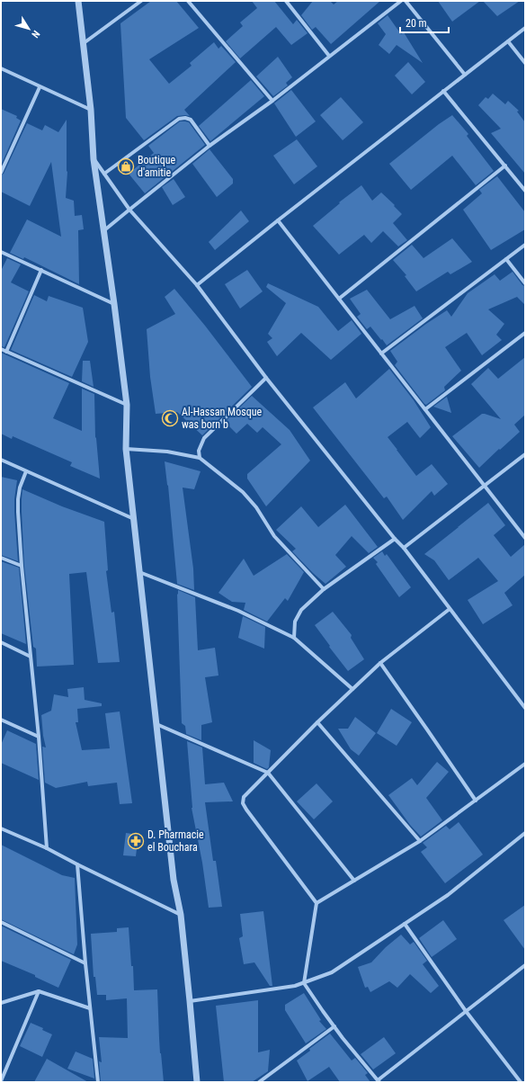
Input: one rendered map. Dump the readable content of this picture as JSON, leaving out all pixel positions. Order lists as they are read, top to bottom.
{
  "places": {
    "shop": ["Boutique d'amitie"],
    "mosque": ["Al-Hassan Mosque was born b"],
    "pharmacy": ["D. Pharmacie el Bouchara"]
  },
  "scale_bar": "20 m",
  "north": "bottom right"
}
